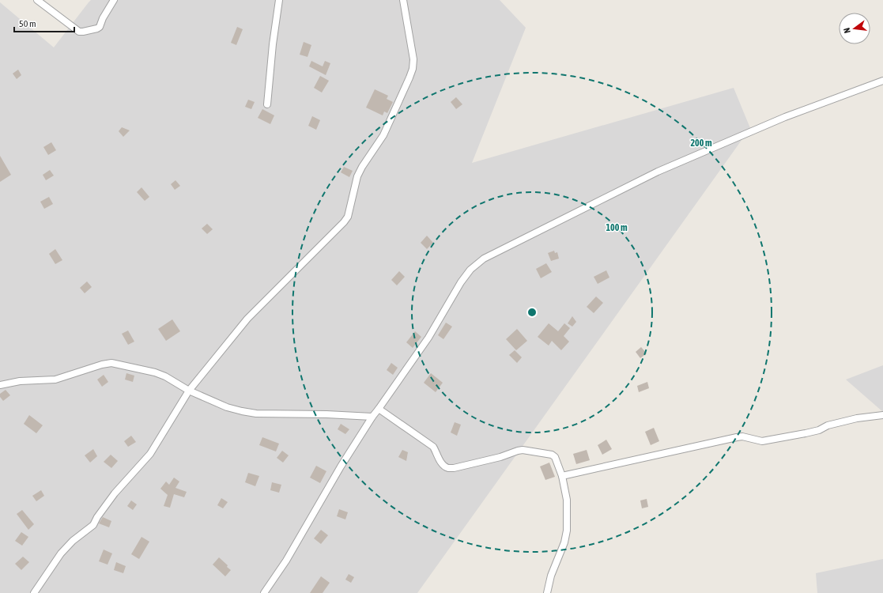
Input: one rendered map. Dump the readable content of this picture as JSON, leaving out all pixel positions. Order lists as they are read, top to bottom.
{
  "scale_bar": "50 m",
  "north": "left",
  "rings": ["200 m", "100 m"]
}
